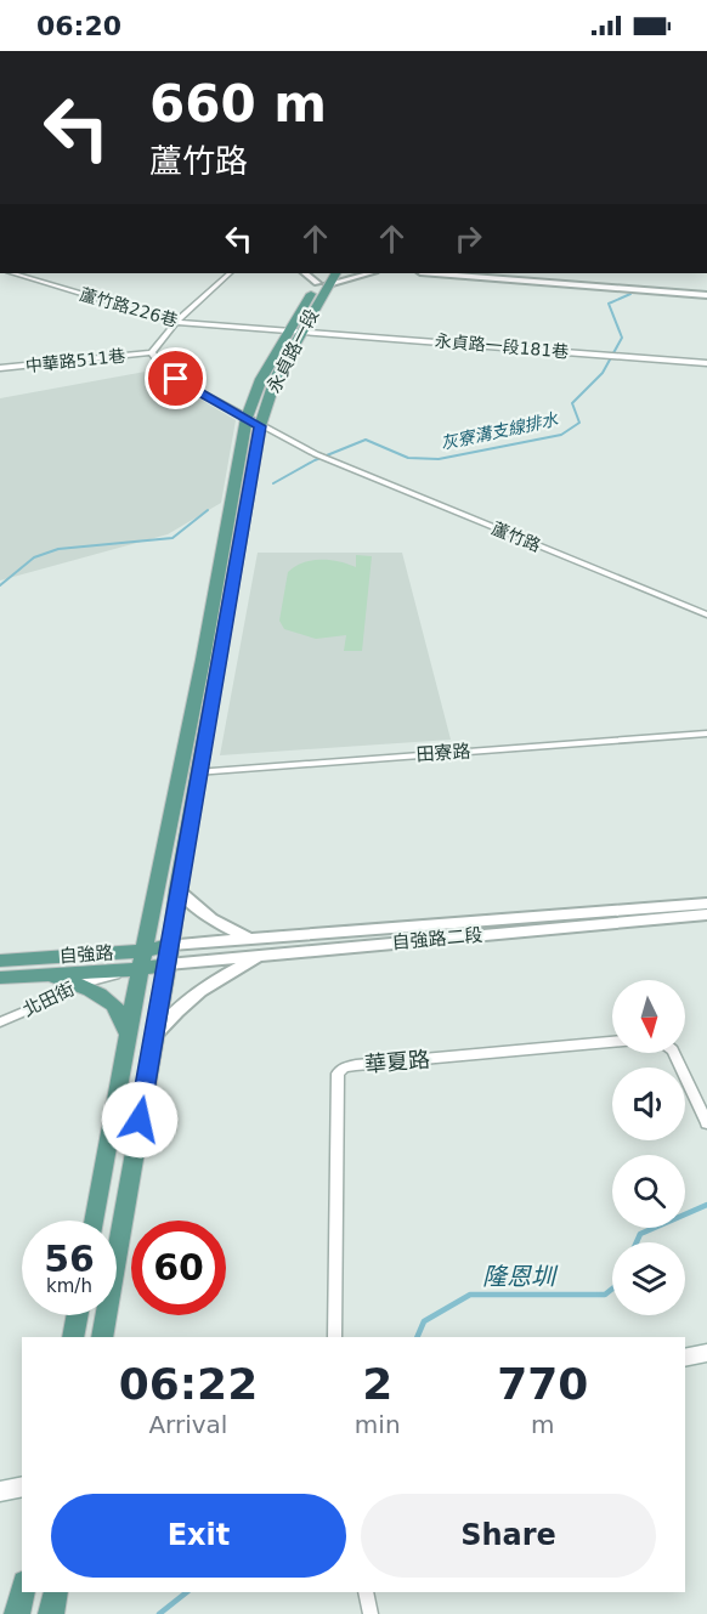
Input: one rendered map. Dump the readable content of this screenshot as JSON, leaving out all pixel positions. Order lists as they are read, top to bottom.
{
  "streets": {
    "main road": ["永貞路一段", "自強路"],
    "street": [
      "蘆竹路226巷",
      "永貞路一段181巷",
      "中華路511巷",
      "蘆竹路",
      "田寮路",
      "自強路二段",
      "北田街",
      "華夏路"
    ]
  },
  "crossings": [
    ["蘆竹路226巷", "永貞路一段181巷"],
    ["蘆竹路226巷", "永貞路一段"],
    ["永貞路一段181巷", "永貞路一段"],
    ["永貞路一段", "蘆竹路"],
    ["永貞路一段", "田寮路"],
    ["永貞路一段", "自強路二段"],
    ["永貞路一段", "自強路"],
    ["永貞路一段", "北田街"],
    ["自強路二段", "自強路"],
    ["自強路", "北田街"]
  ],
  "water": ["灰寮溝支線排水", "隆恩圳"],
  "north": "bottom",
  "page": {
    "status": "06:20",
    "turn": ["660 m", "蘆竹路"],
    "speed": "56 km/h",
    "limit": "60",
    "eta": [
      "06:22",
      "Arrival",
      "2",
      "min",
      "770",
      "m"
    ],
    "buttons": ["Exit", "Share"]
  }
}
